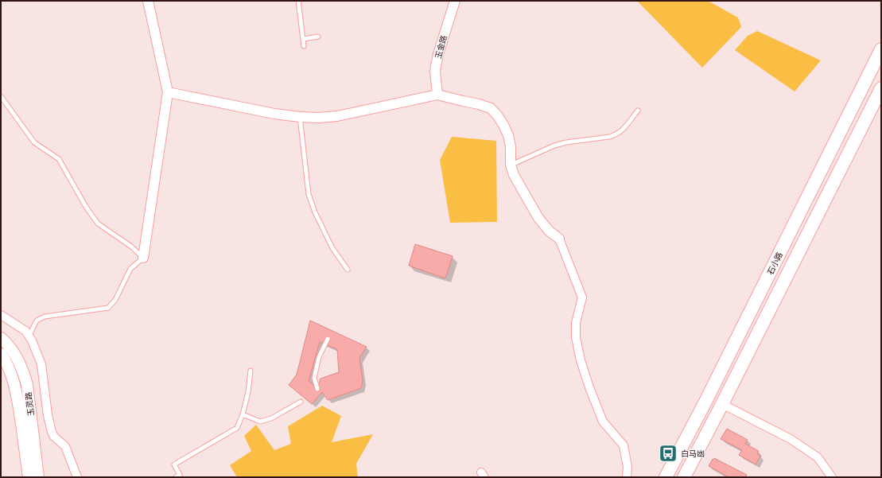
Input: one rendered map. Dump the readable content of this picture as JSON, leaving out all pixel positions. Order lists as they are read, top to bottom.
{
  "streets": {
    "main road": ["石小路", "玉灵路"],
    "street": ["玉金路"]
  },
  "places": {
    "bus stop": ["白马凼"]
  }
}
